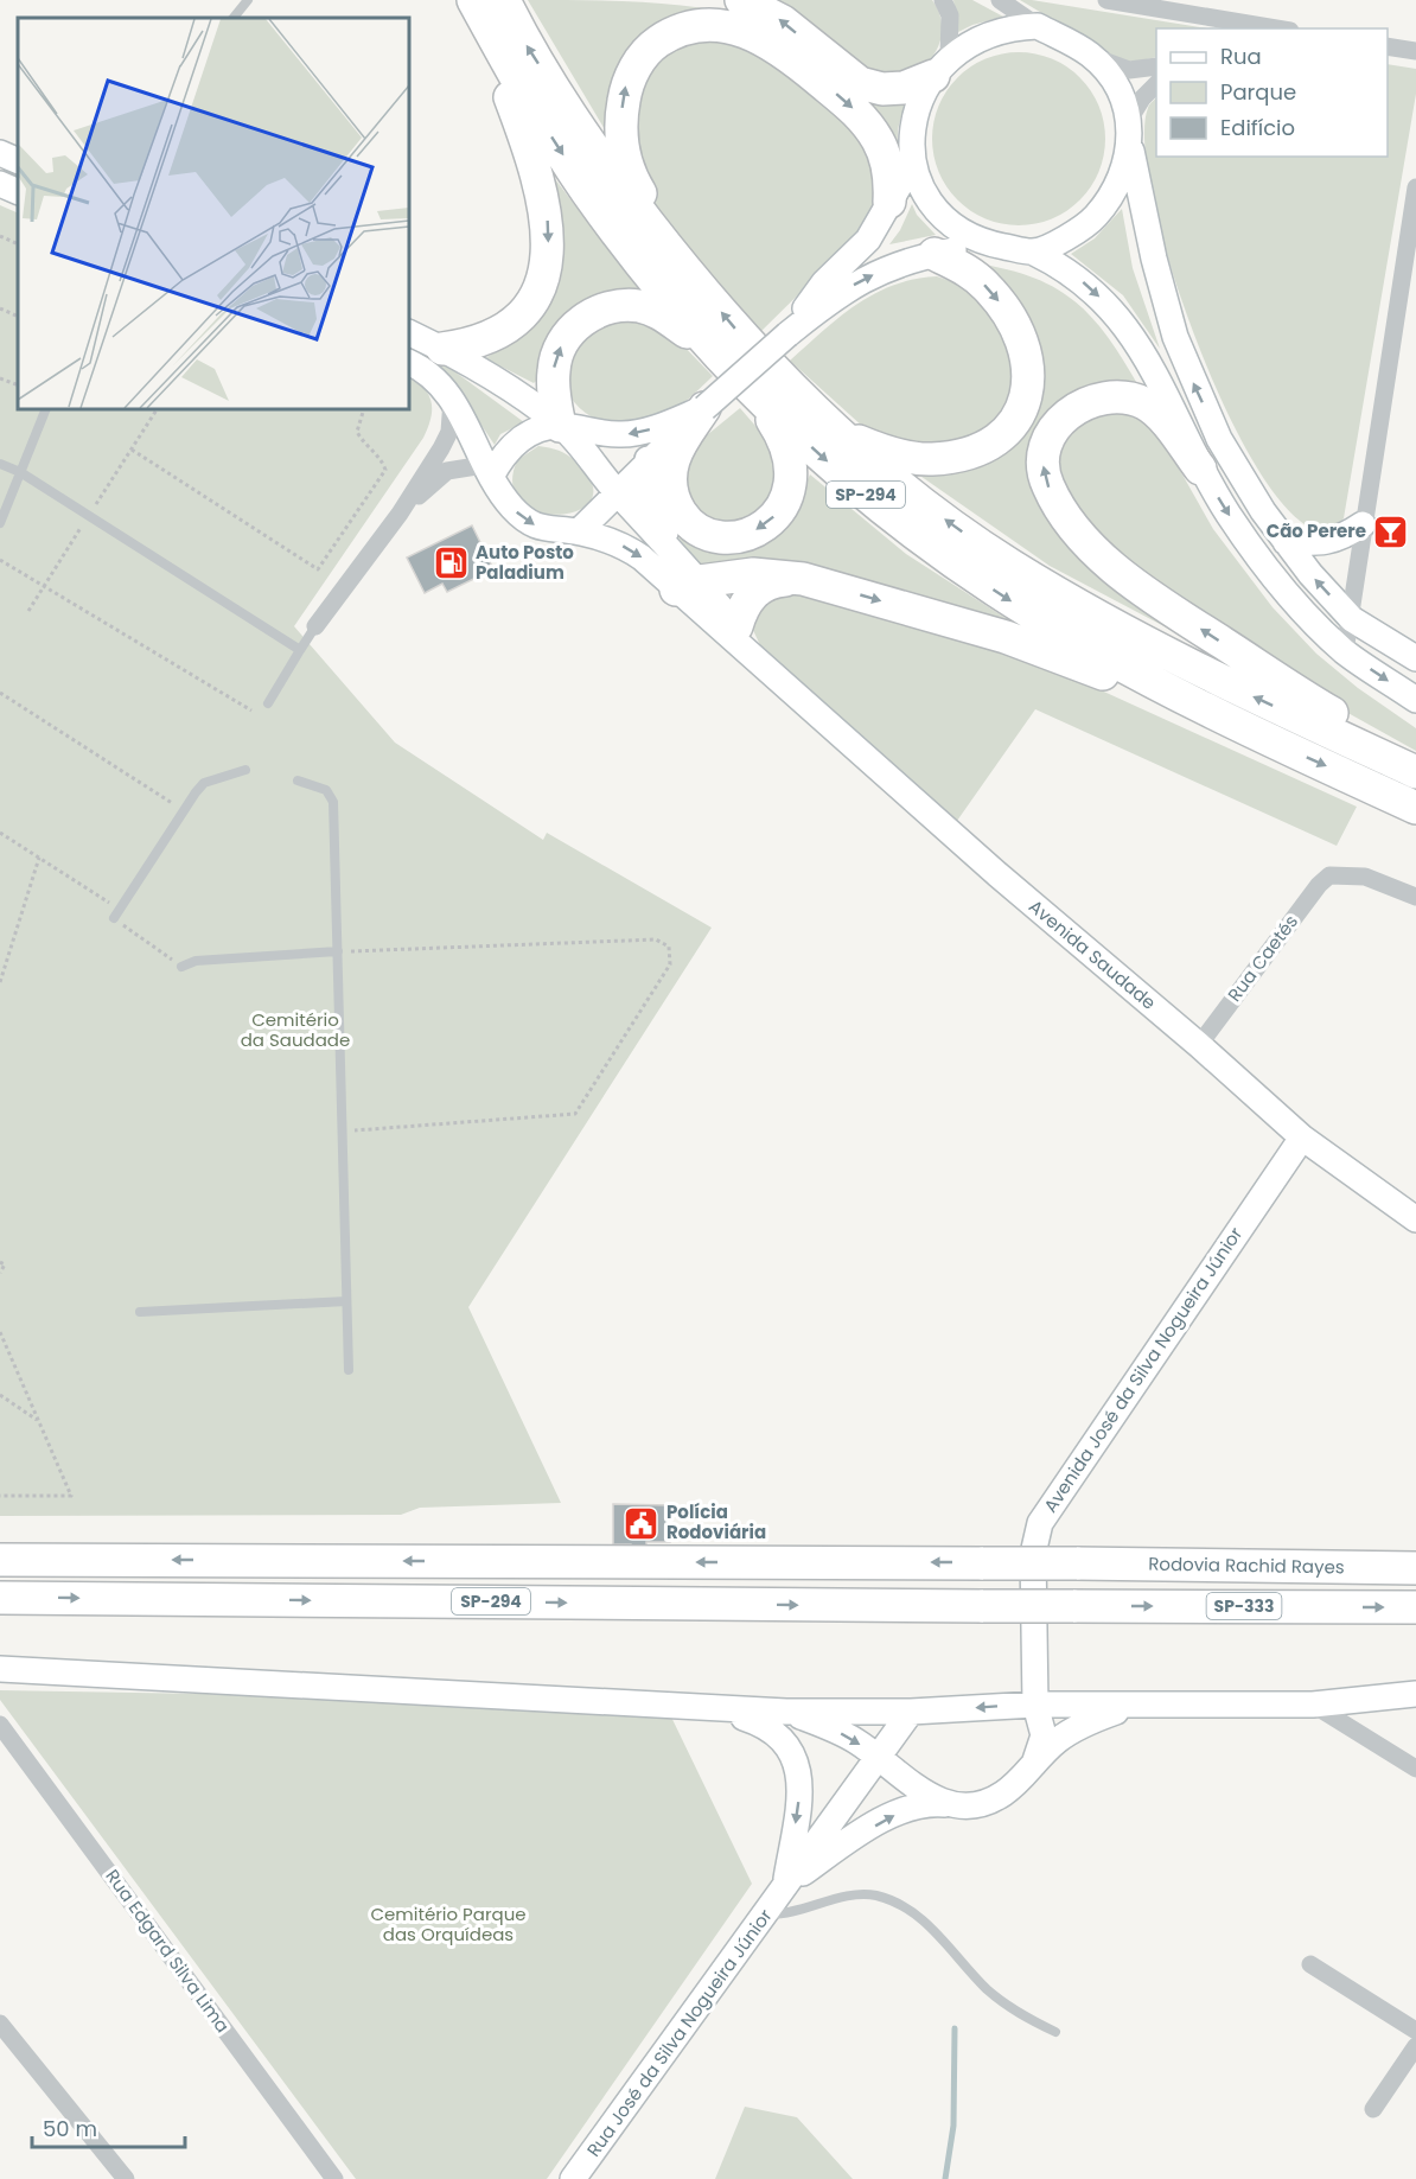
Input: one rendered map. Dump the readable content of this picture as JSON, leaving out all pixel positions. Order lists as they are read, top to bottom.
{
  "streets": {
    "highway": ["SP-294", "Rodovia Rachid Rayes", "SP-333"],
    "main road": ["Avenida Saudade", "Avenida José da Silva Nogueira Júnior", "Rua José da Silva Nogueira Júnior"],
    "street": ["Rua Caetés", "Rua Edgard Silva Lima"]
  },
  "crossings": [
    ["SP-294", "SP-333"],
    ["Avenida Saudade", "Rua Caetés"],
    ["Avenida Saudade", "Avenida José da Silva Nogueira Júnior"],
    ["Avenida José da Silva Nogueira Júnior", "Rua José da Silva Nogueira Júnior"]
  ],
  "parks": ["Cemitério da Saudade", "Cemitério Parque das Orquídeas"],
  "places": {
    "bar": ["Cão Perere"],
    "fuel station": ["Auto Posto Paladium"],
    "public building": ["Polícia Rodoviária"]
  },
  "legend": ["Rua", "Parque", "Edifício"],
  "scale_bar": "50 m"
}
